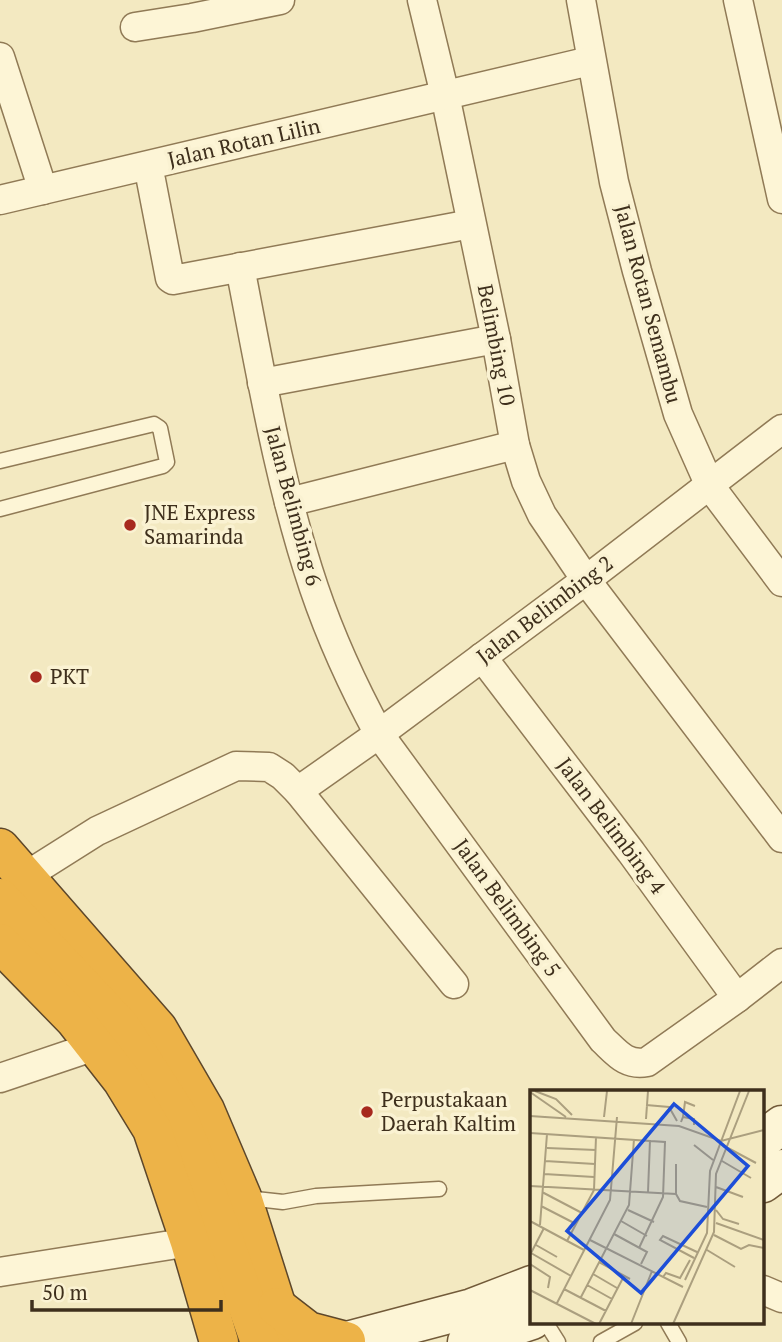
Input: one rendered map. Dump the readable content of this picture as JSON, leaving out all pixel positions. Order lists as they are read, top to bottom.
{
  "streets": {
    "street": [
      "Jalan Rotan Lilin",
      "Jalan Rotan Semambu",
      "Belimbing 10",
      "Jalan Belimbing 6",
      "Jalan Belimbing 2",
      "Jalan Belimbing 4",
      "Jalan Belimbing 5"
    ]
  },
  "crossings": [
    ["Jalan Rotan Lilin", "Jalan Rotan Semambu"],
    ["Jalan Rotan Lilin", "Belimbing 10"],
    ["Jalan Rotan Semambu", "Jalan Belimbing 2"],
    ["Belimbing 10", "Jalan Belimbing 2"],
    ["Jalan Belimbing 6", "Jalan Belimbing 2"],
    ["Jalan Belimbing 6", "Jalan Belimbing 5"],
    ["Jalan Belimbing 2", "Jalan Belimbing 4"],
    ["Jalan Belimbing 2", "Jalan Belimbing 5"],
    ["Jalan Belimbing 4", "Jalan Belimbing 5"]
  ],
  "places": ["JNE Express Samarinda", "PKT", "Perpustakaan Daerah Kaltim"],
  "scale_bar": "50 m"
}
